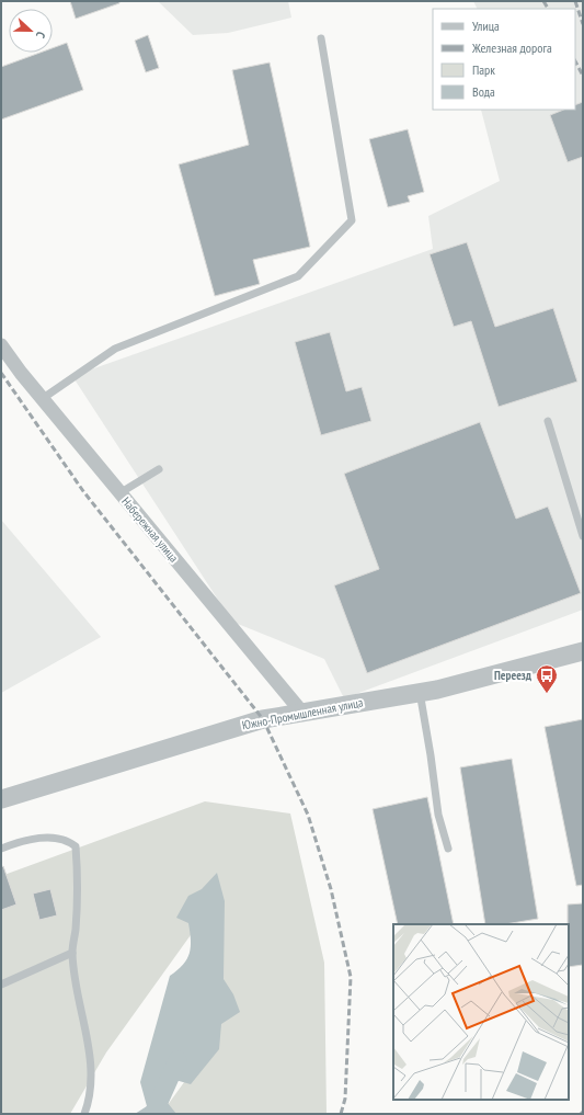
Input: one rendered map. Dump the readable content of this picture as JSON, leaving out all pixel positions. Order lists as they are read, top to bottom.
{
  "streets": {
    "street": ["Набережная улица", "Южно-Промышленная улица"]
  },
  "crossings": [
    ["Набережная улица", "Южно-Промышленная улица"]
  ],
  "places": {
    "bus stop": ["Переезд"]
  },
  "legend": [
    "Улица",
    "Железная дорога",
    "Парк",
    "Вода"
  ],
  "north": "right"
}
